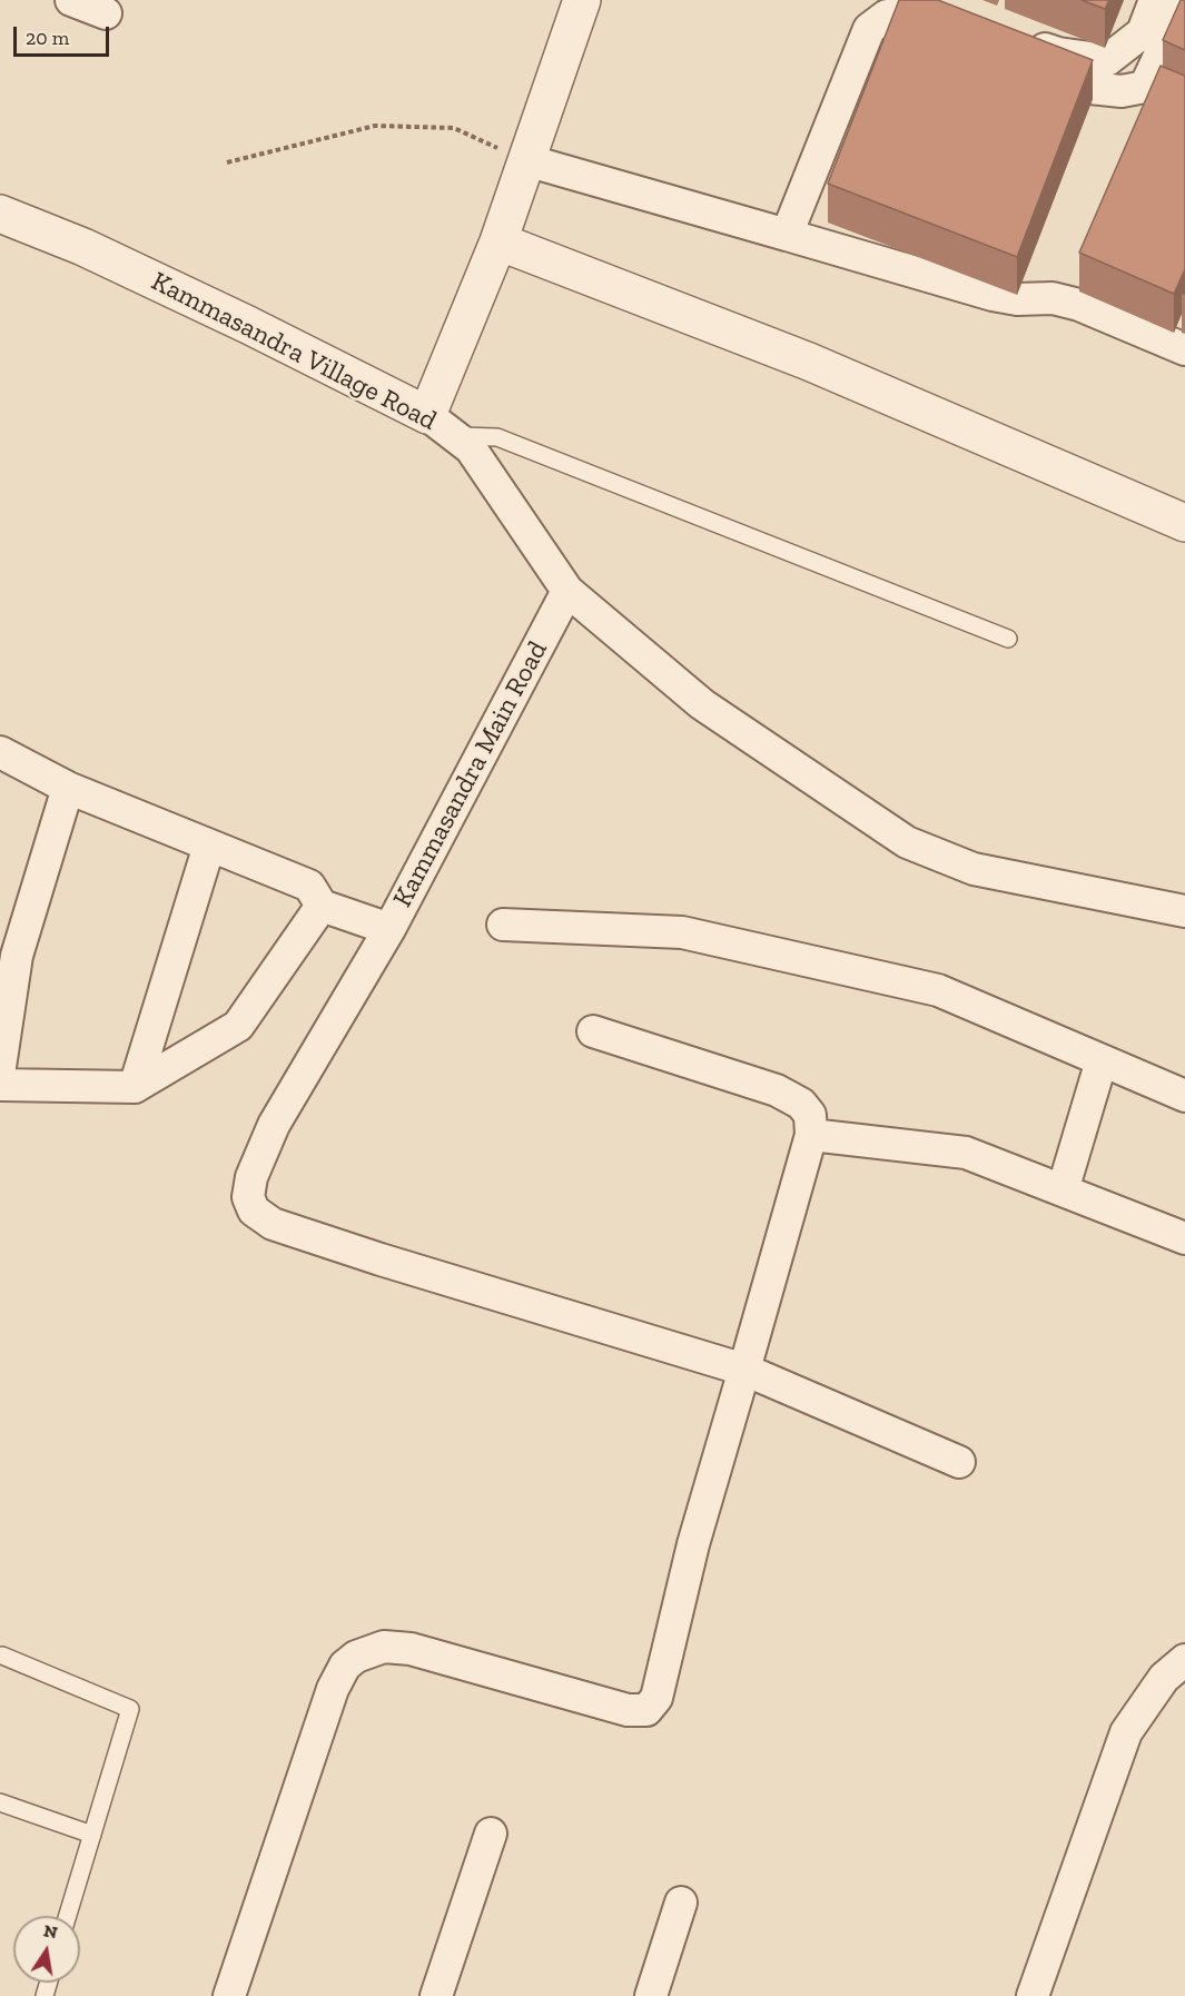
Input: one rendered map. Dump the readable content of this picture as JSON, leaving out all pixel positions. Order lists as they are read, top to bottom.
{
  "streets": {
    "street": ["Kammasandra Village Road", "Kammasandra Main Road"]
  },
  "crossings": [
    ["Kammasandra Village Road", "Kammasandra Main Road"]
  ],
  "scale_bar": "20 m",
  "north": "top"
}
